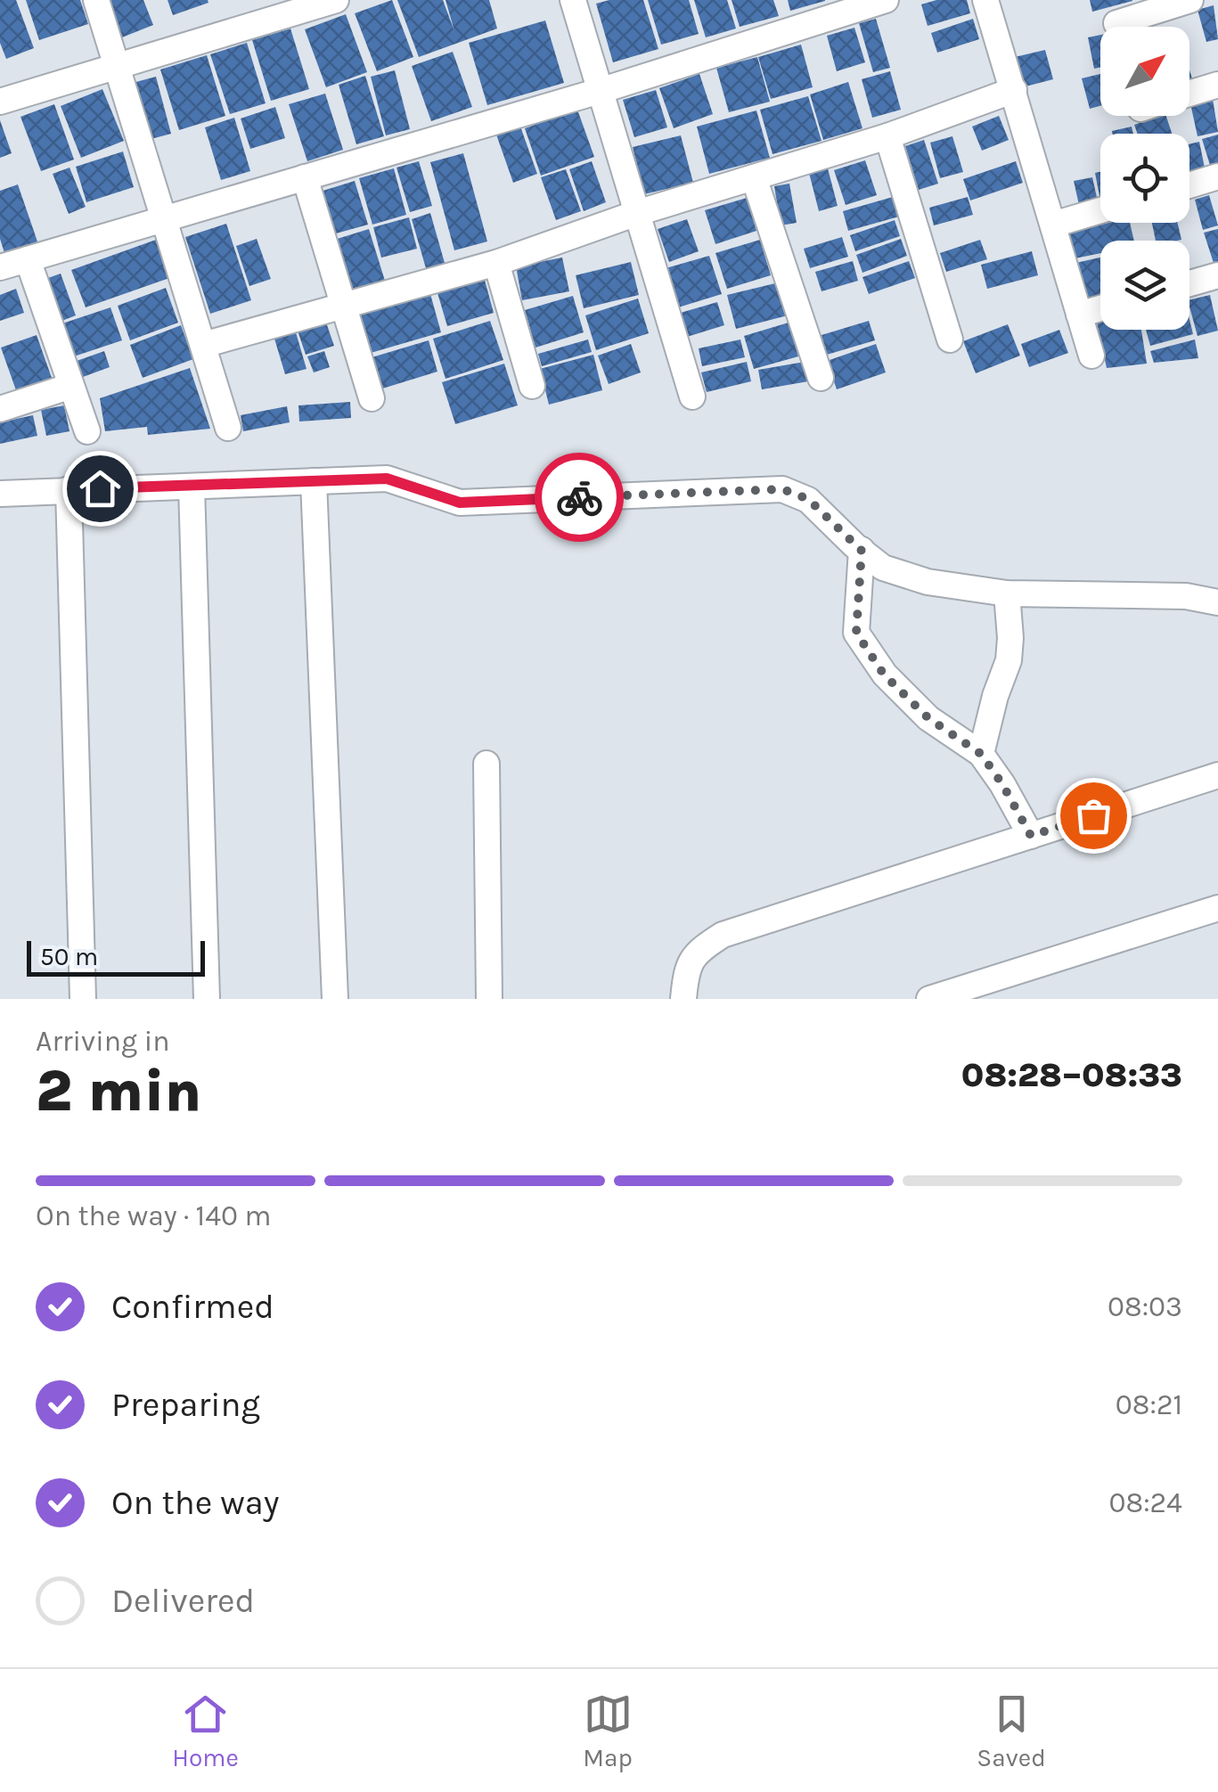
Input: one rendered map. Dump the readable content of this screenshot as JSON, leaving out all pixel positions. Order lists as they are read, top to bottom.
{
  "scale_bar": "50 m",
  "north": "top right",
  "page": {
    "scale": "50 m",
    "heading": ["2 min", "Arriving in", "08:28–08:33"],
    "bar": "On the way · 140 m",
    "list": [
      ["Confirmed", "08:03"],
      ["Preparing", "08:21"],
      ["On the way", "08:24"],
      "Delivered"
    ],
    "tabs": ["Home", "Map", "Saved"]
  }
}
